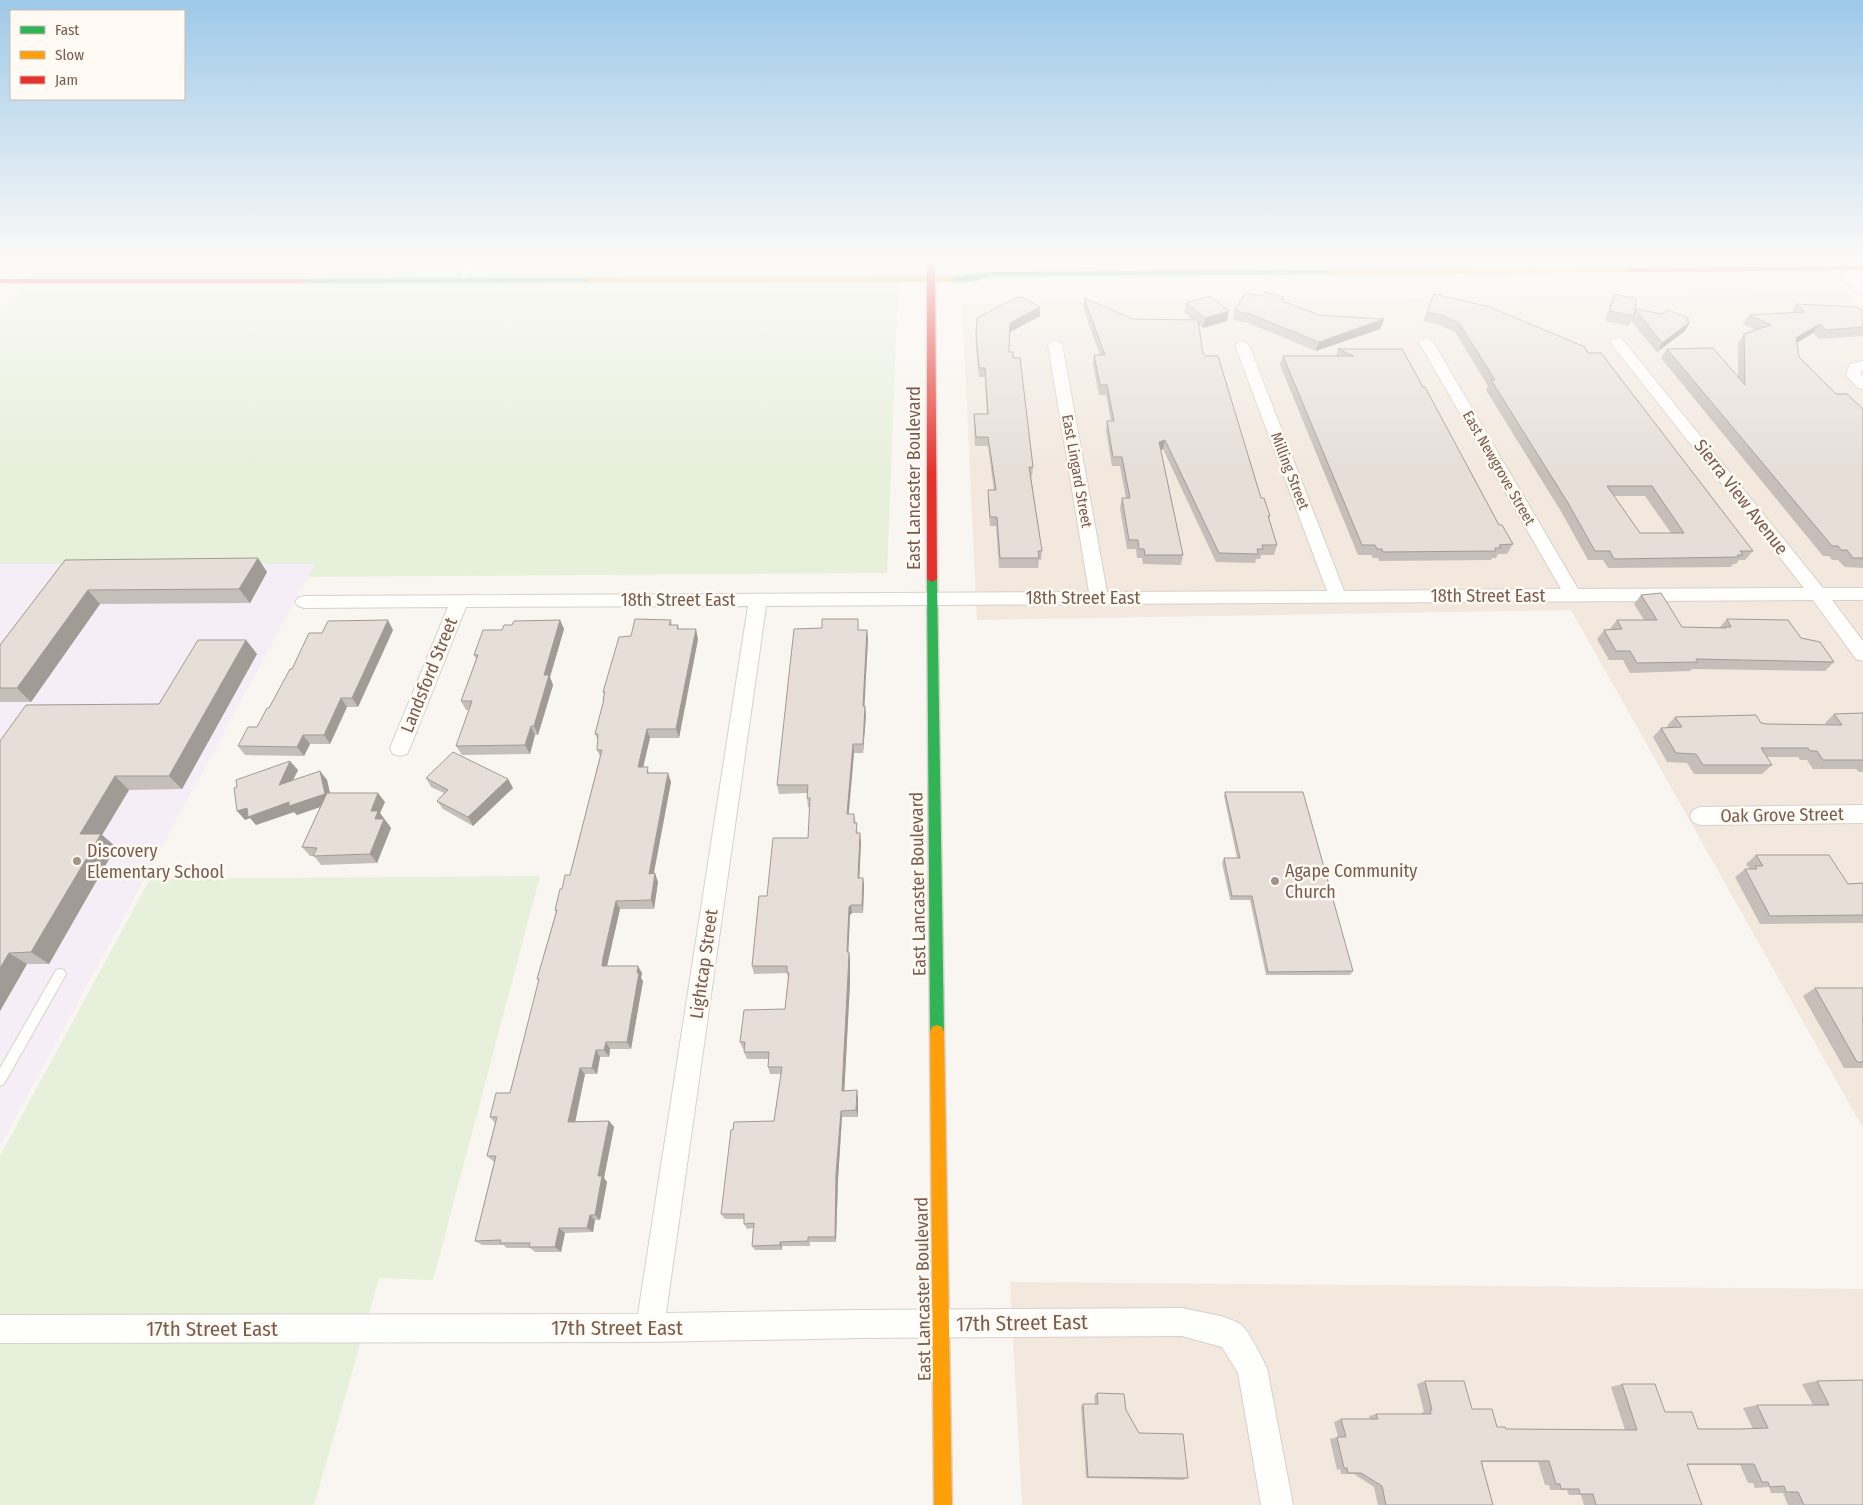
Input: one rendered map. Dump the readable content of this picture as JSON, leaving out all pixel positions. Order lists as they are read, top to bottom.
{
  "streets": {
    "main road": ["East Lancaster Boulevard"],
    "street": [
      "East Newgrove Street",
      "East Lingard Street",
      "Milling Street",
      "Sierra View Avenue",
      "18th Street East",
      "Landsford Street",
      "Oak Grove Street",
      "Lightcap Street",
      "17th Street East"
    ]
  },
  "crossings": [
    ["East Newgrove Street", "18th Street East"],
    ["East Lingard Street", "18th Street East"],
    ["Milling Street", "18th Street East"],
    ["East Lancaster Boulevard", "18th Street East"],
    ["East Lancaster Boulevard", "17th Street East"],
    ["Sierra View Avenue", "18th Street East"],
    ["18th Street East", "Landsford Street"],
    ["18th Street East", "Lightcap Street"],
    ["Lightcap Street", "17th Street East"]
  ],
  "places": ["Discovery Elementary School", "Agape Community Church"],
  "legend": ["Fast", "Slow", "Jam"]
}
